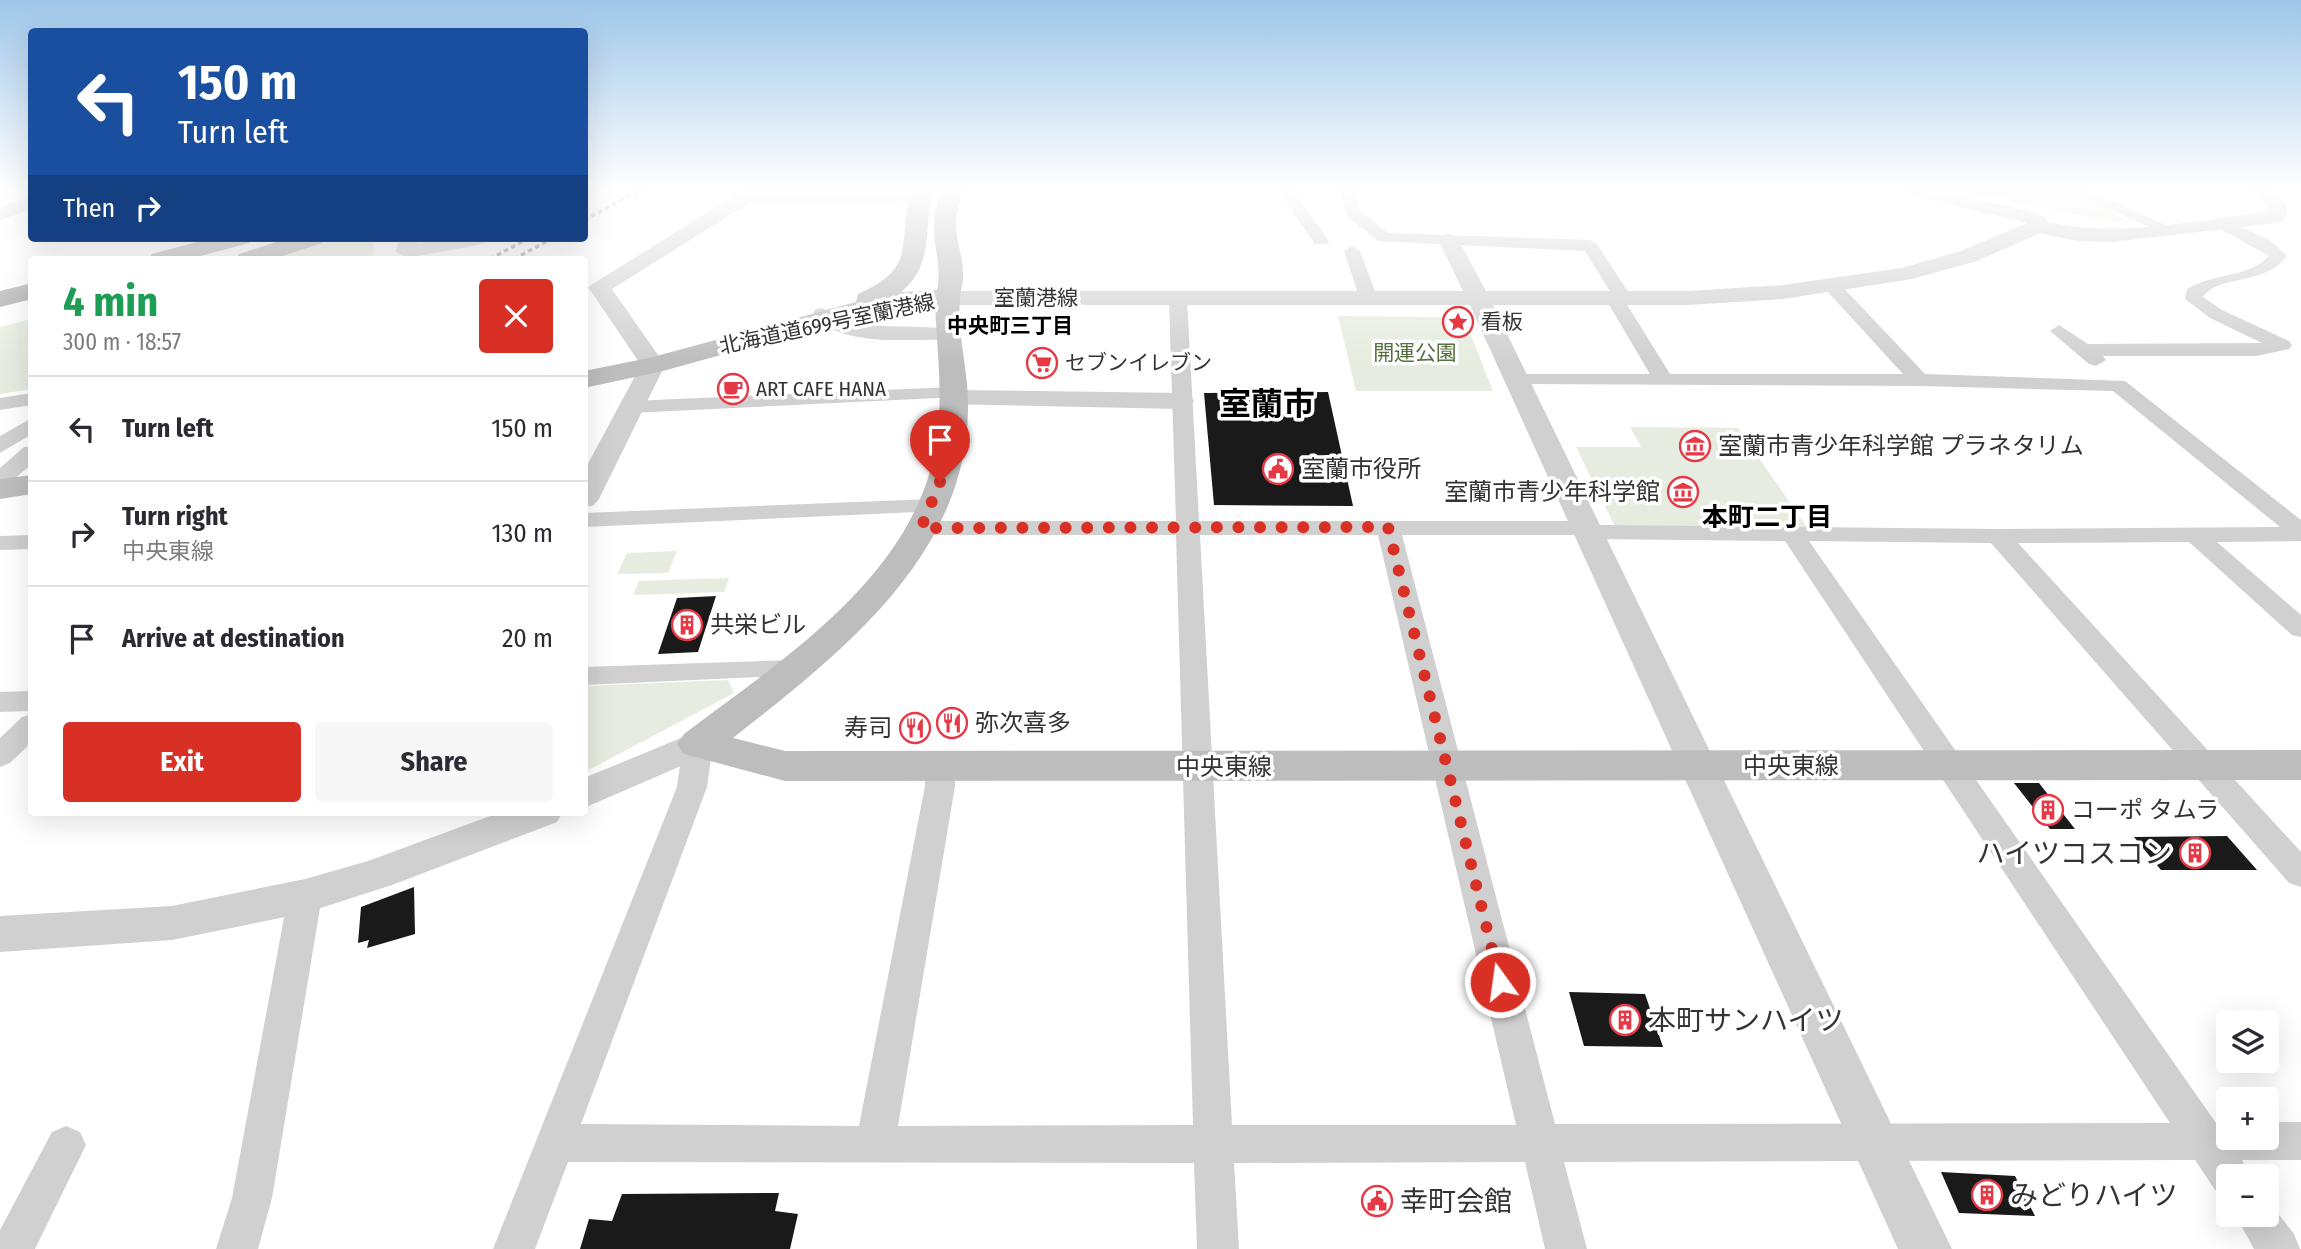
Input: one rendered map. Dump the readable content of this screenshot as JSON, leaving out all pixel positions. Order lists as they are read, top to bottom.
{
  "streets": {
    "main road": ["北海道道699号室蘭港線", "中央東線"],
    "street": ["室蘭港線"]
  },
  "crossings": [
    ["室蘭港線", "北海道道699号室蘭港線"]
  ],
  "districts": ["中央町三丁目", "室蘭市", "本町二丁目"],
  "parks": ["開運公園"],
  "places": {
    "place": ["看板"],
    "supermarket": ["セブンイレブン"],
    "cafe": ["ART CAFE HANA"],
    "museum": ["室蘭市青少年科学館 プラネタリム", "室蘭市青少年科学館"],
    "public building": ["室蘭市役所", "幸町会館"],
    "building": [
      "共栄ビル",
      "コーポ タムラ",
      "ハイツコスコン",
      "本町サンハイツ",
      "みどりハイツ"
    ],
    "restaurant": ["弥次喜多", "寿司"]
  },
  "page": {
    "turn": ["150 m", "Turn left"],
    "then": "Then",
    "heading": ["4 min", "300 m · 18:57"],
    "list": [
      {
        "name": "Turn left",
        "value": "150 m"
      },
      {
        "name": "Turn right",
        "note": "中央東線",
        "value": "130 m"
      },
      {
        "name": "Arrive at destination",
        "value": "20 m"
      }
    ],
    "buttons": ["Exit", "Share"],
    "map_buttons": ["+", "−"]
  }
}
